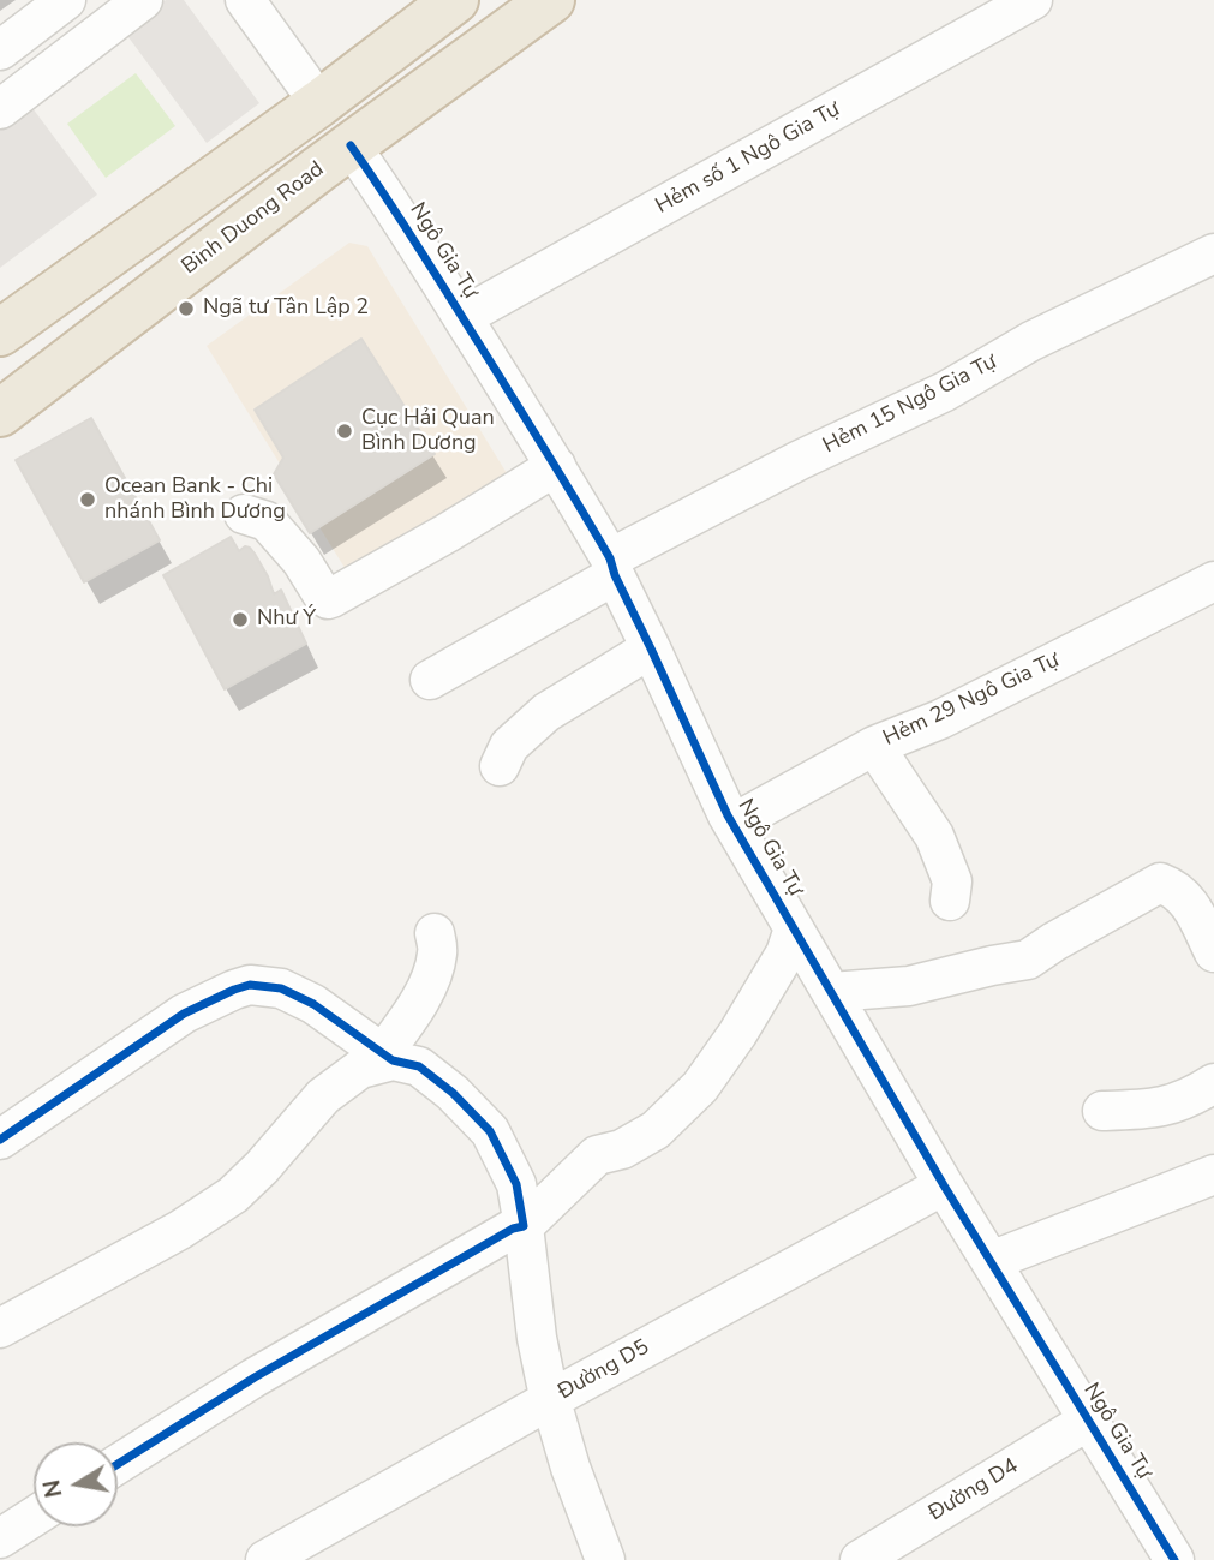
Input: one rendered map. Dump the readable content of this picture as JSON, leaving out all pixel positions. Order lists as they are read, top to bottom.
{
  "streets": {
    "highway": ["Binh Duong Road"],
    "street": [
      "Hẻm số 1 Ngô Gia Tự",
      "Ngô Gia Tự",
      "Hẻm 15 Ngô Gia Tự",
      "Hẻm 29 Ngô Gia Tự",
      "Đường D5",
      "Đường D4"
    ]
  },
  "crossings": [
    ["Hẻm số 1 Ngô Gia Tự", "Ngô Gia Tự"],
    ["Binh Duong Road", "Ngô Gia Tự"],
    ["Ngô Gia Tự", "Hẻm 15 Ngô Gia Tự"],
    ["Ngô Gia Tự", "Hẻm 29 Ngô Gia Tự"],
    ["Ngô Gia Tự", "Đường D5"],
    ["Ngô Gia Tự", "Đường D4"]
  ],
  "places": [
    "Ngã tư Tân Lập 2",
    "Cục Hải Quan Bình Dương",
    "Ocean Bank - Chi nhánh Bình Dương",
    "Như Ý"
  ],
  "north": "left"
}
